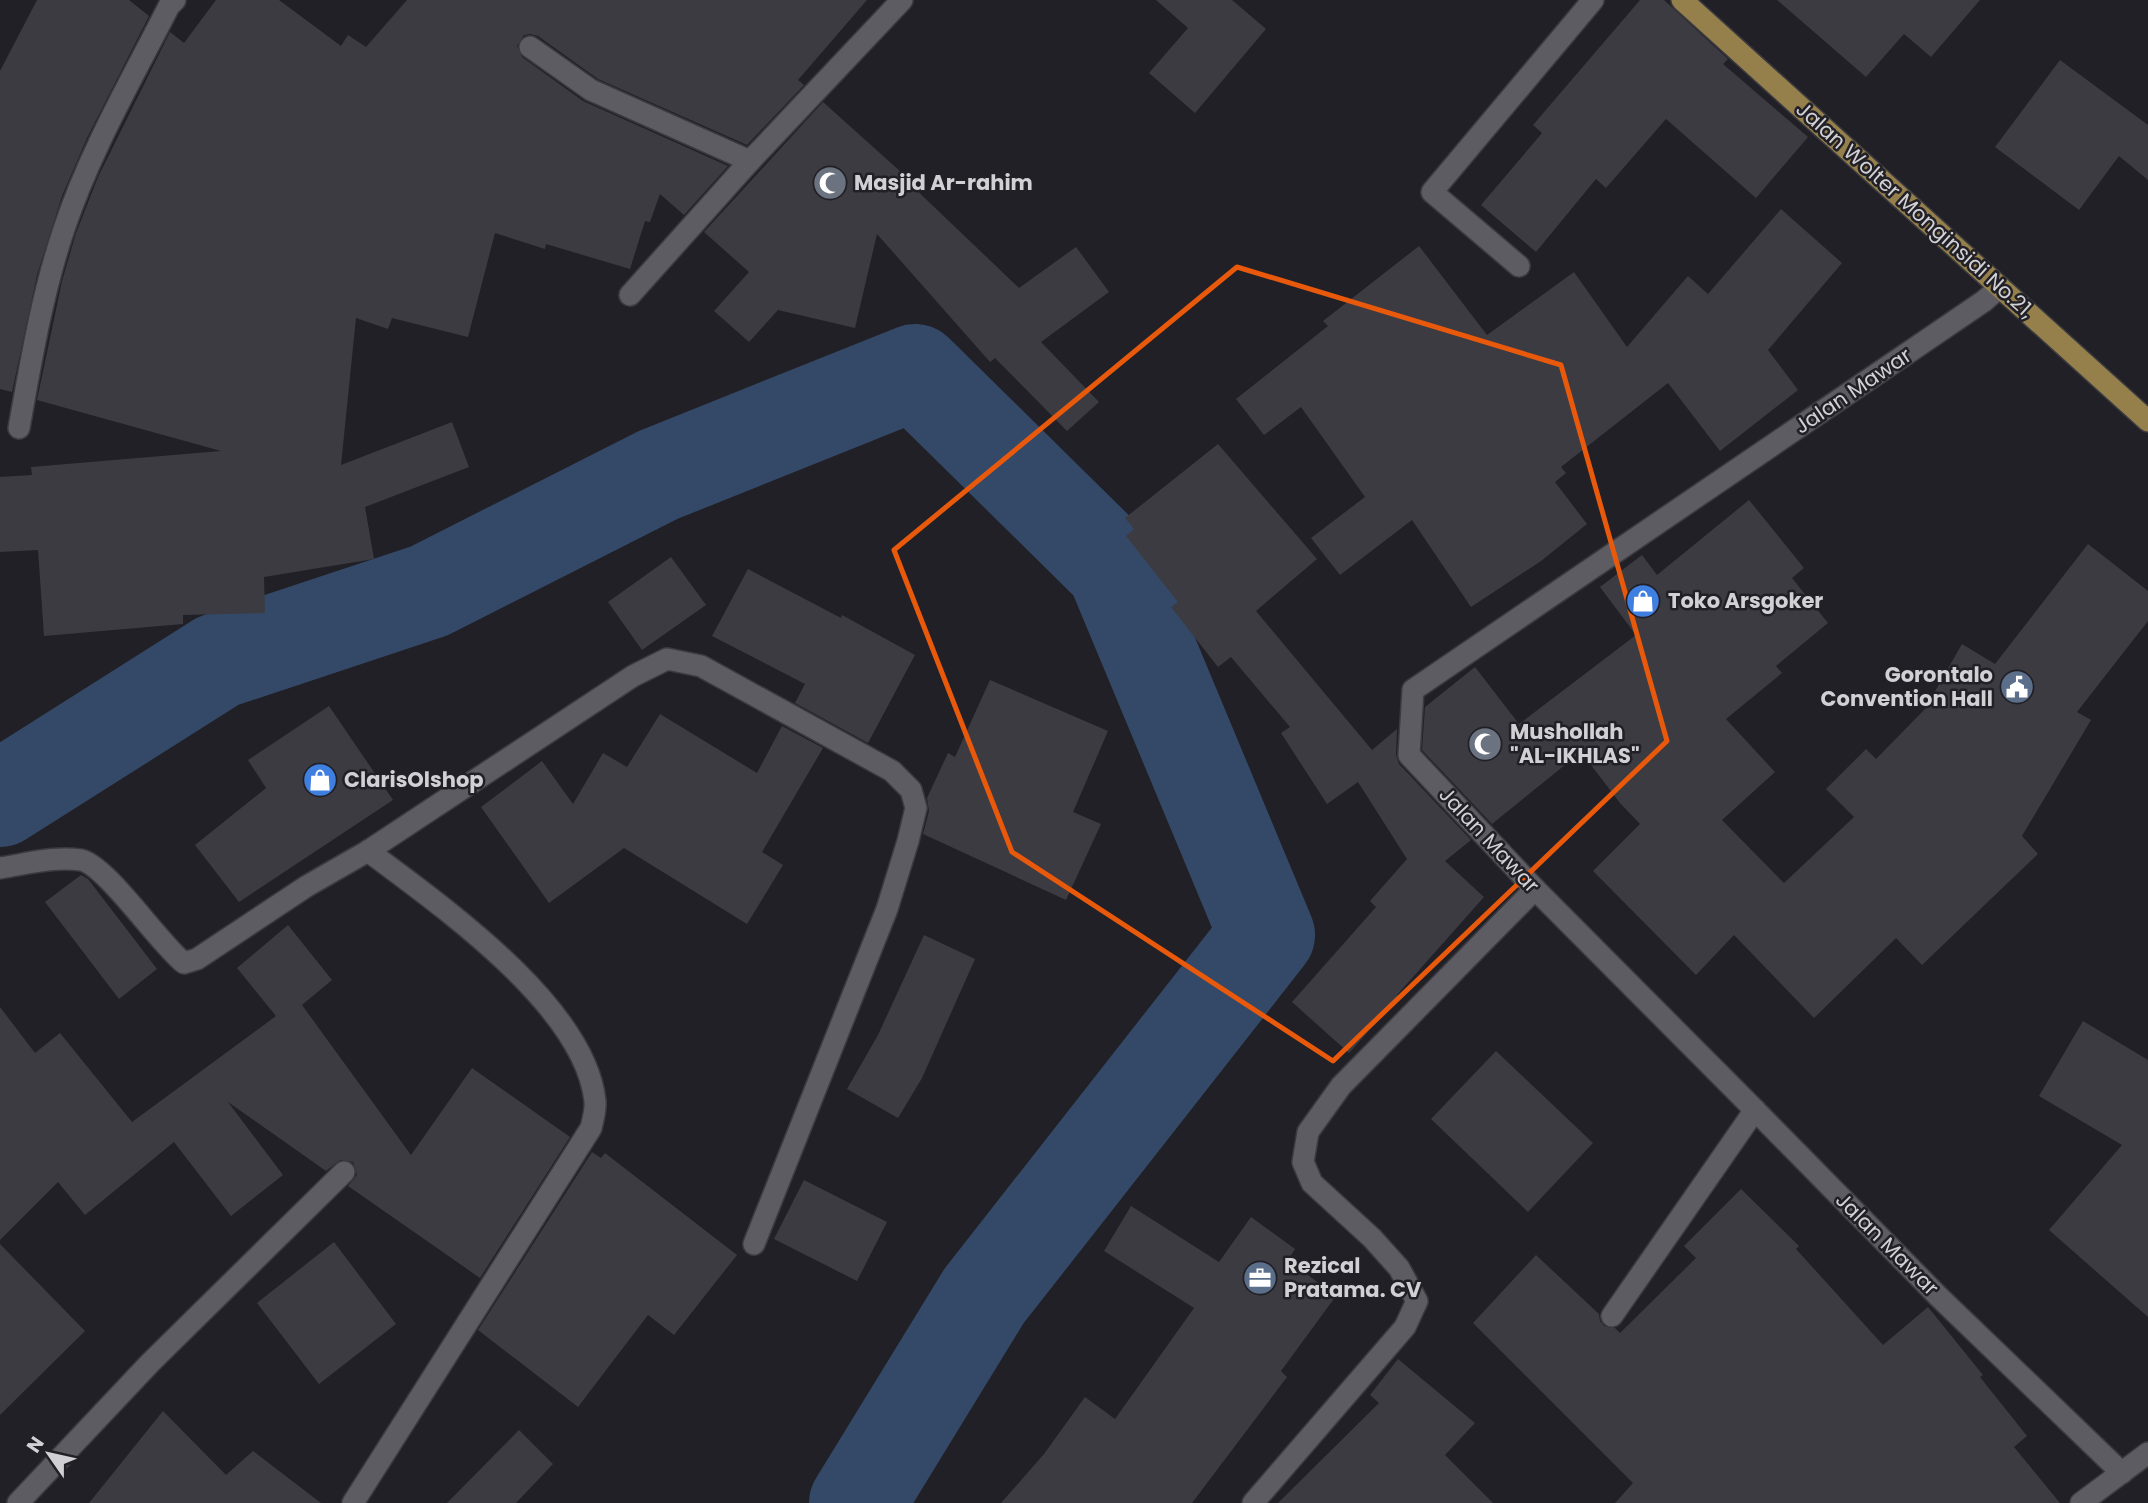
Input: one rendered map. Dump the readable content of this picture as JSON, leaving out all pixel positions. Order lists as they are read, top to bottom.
{
  "streets": {
    "highway": ["Jalan Wolter Monginsidi No.21,"],
    "street": ["Jalan Mawar"]
  },
  "crossings": [
    ["Jalan Wolter Monginsidi No.21,", "Jalan Mawar"]
  ],
  "places": {
    "mosque": ["Masjid Ar-rahim", "Mushollah \"AL-IKHLAS\""],
    "shop": ["Toko Arsgoker", "ClarisOlshop"],
    "public building": ["Gorontalo Convention Hall"],
    "office": ["Rezical Pratama. CV"]
  },
  "north": "top left"
}
